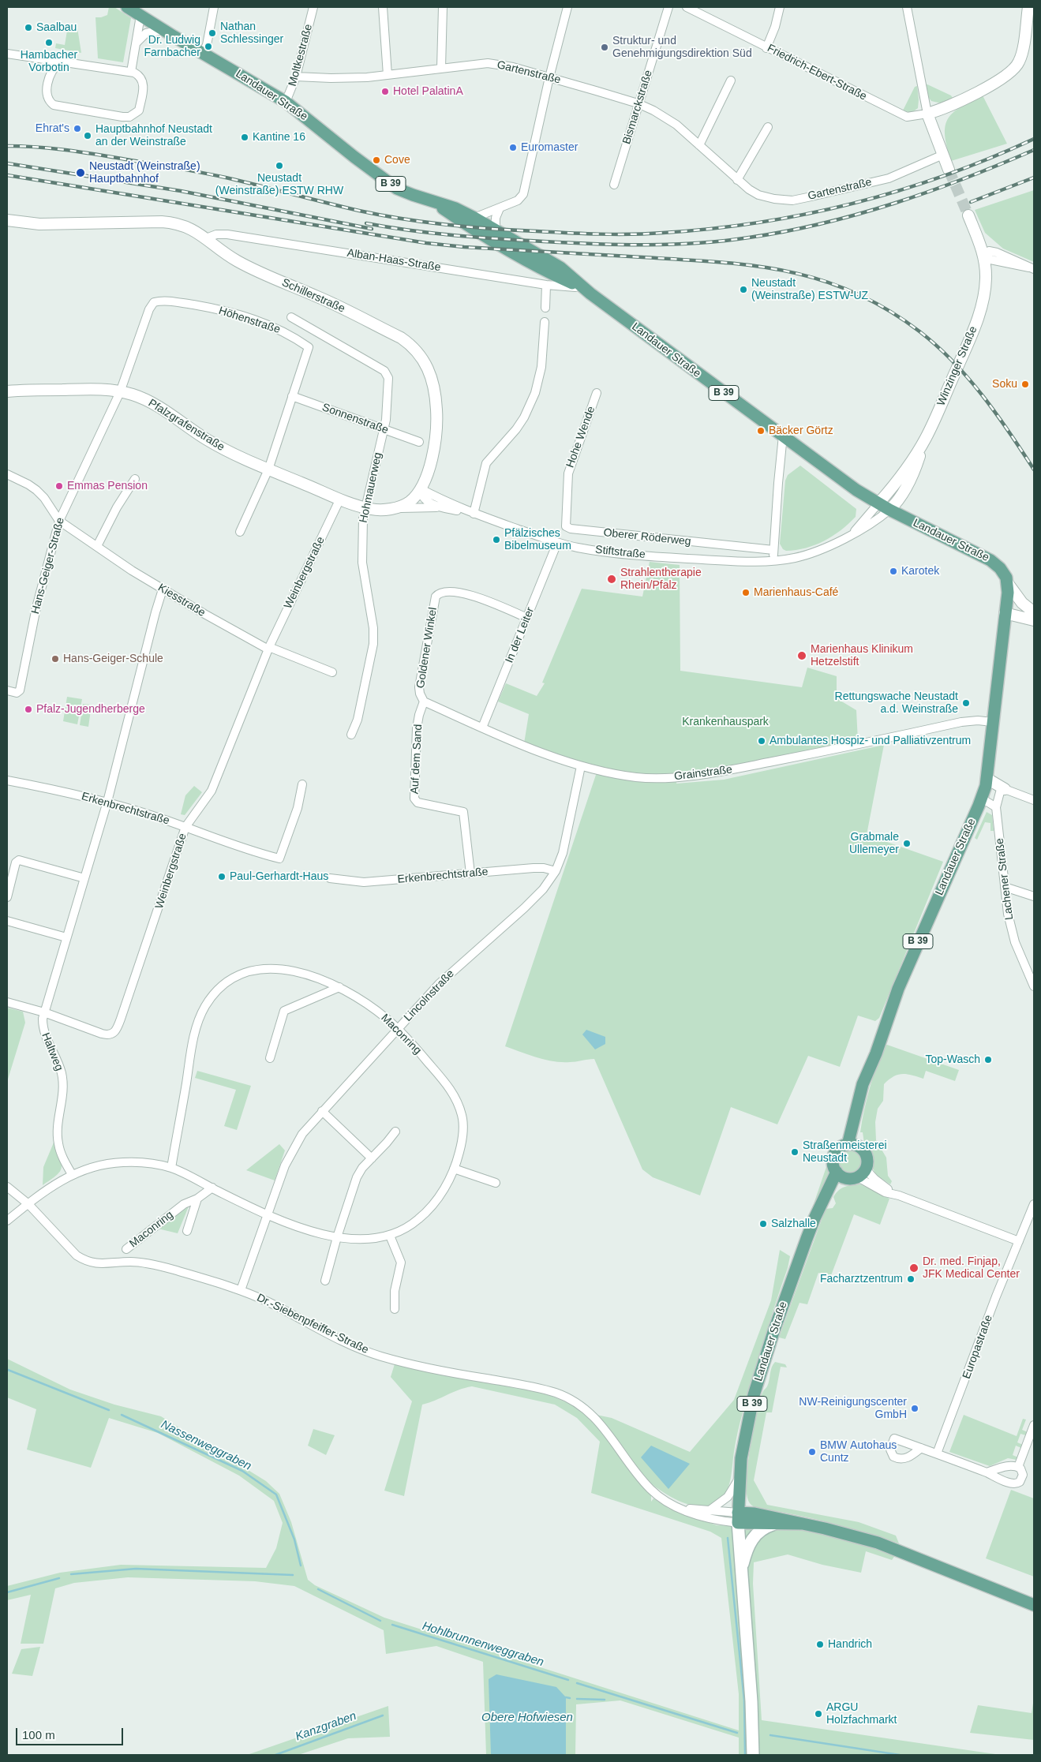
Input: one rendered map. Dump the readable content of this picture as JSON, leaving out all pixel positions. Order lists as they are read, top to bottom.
{
  "streets": {
    "main road": ["Landauer Straße", "B 39"],
    "street": [
      "Moltkestraße",
      "Gartenstraße",
      "Friedrich-Ebert-Straße",
      "Bismarckstraße",
      "Alban-Haas-Straße",
      "Schillerstraße",
      "Höhenstraße",
      "Winzinger Straße",
      "Sonnenstraße",
      "Pfalzgrafenstraße",
      "Hohe Wende",
      "Hohmauerweg",
      "Oberer Röderweg",
      "Stiftstraße",
      "Hans-Geiger-Straße",
      "Weinbergstraße",
      "Kiesstraße",
      "In der Leiter",
      "Goldener Winkel",
      "Auf dem Sand",
      "Grainstraße",
      "Erkenbrechtstraße",
      "Lachener Straße",
      "Lincolnstraße",
      "Maconring",
      "Haltweg",
      "Dr.-Siebenpfeiffer-Straße",
      "Europastraße"
    ]
  },
  "crossings": [
    ["Moltkestraße", "Gartenstraße"],
    ["Moltkestraße", "Landauer Straße"],
    ["Gartenstraße", "Bismarckstraße"],
    ["Landauer Straße", "Alban-Haas-Straße"],
    ["Landauer Straße", "Winzinger Straße"],
    ["Landauer Straße", "Stiftstraße"],
    ["Landauer Straße", "Grainstraße"],
    ["Landauer Straße", "Dr.-Siebenpfeiffer-Straße"],
    ["Alban-Haas-Straße", "Schillerstraße"],
    ["Schillerstraße", "Pfalzgrafenstraße"],
    ["Schillerstraße", "Hohmauerweg"],
    ["Schillerstraße", "Stiftstraße"],
    ["Höhenstraße", "Sonnenstraße"],
    ["Höhenstraße", "Pfalzgrafenstraße"],
    ["Höhenstraße", "Hans-Geiger-Straße"],
    ["Winzinger Straße", "Stiftstraße"],
    ["Sonnenstraße", "Hohmauerweg"],
    ["Pfalzgrafenstraße", "Hohmauerweg"],
    ["Pfalzgrafenstraße", "Hans-Geiger-Straße"],
    ["Pfalzgrafenstraße", "Weinbergstraße"],
    ["Hohe Wende", "Oberer Röderweg"],
    ["Stiftstraße", "In der Leiter"],
    ["Hans-Geiger-Straße", "Kiesstraße"],
    ["Weinbergstraße", "Kiesstraße"],
    ["Weinbergstraße", "Erkenbrechtstraße"],
    ["Weinbergstraße", "Haltweg"],
    ["Kiesstraße", "Haltweg"],
    ["In der Leiter", "Goldener Winkel"],
    ["In der Leiter", "Grainstraße"],
    ["Goldener Winkel", "Auf dem Sand"],
    ["Goldener Winkel", "Grainstraße"],
    ["Auf dem Sand", "Grainstraße"],
    ["Auf dem Sand", "Erkenbrechtstraße"],
    ["Grainstraße", "Lincolnstraße"],
    ["Erkenbrechtstraße", "Lincolnstraße"],
    ["Erkenbrechtstraße", "Haltweg"],
    ["Lincolnstraße", "Maconring"],
    ["Lincolnstraße", "Dr.-Siebenpfeiffer-Straße"]
  ],
  "water": [
    "Nassenweggraben",
    "Hohlbrunnenweggraben",
    "Obere Hofwiesen",
    "Kanzgraben"
  ],
  "parks": ["Krankenhauspark"],
  "places": [
    "Saalbau",
    "Nathan Schlessinger",
    "Hambacher Vorbotin",
    "Dr. Ludwig Farnbacher",
    "Struktur- und Genehmigungsdirektion Süd",
    "Hotel PalatinA",
    "Ehrat's",
    "Hauptbahnhof Neustadt an der Weinstraße",
    "Kantine 16",
    "Euromaster",
    "Cove",
    "Neustadt (Weinstraße) ESTW RHW",
    "Neustadt (Weinstraße) Hauptbahnhof",
    "Neustadt (Weinstraße) ESTW-UZ",
    "Soku",
    "Bäcker Görtz",
    "Emmas Pension",
    "Pfälzisches Bibelmuseum",
    "Karotek",
    "Strahlentherapie Rhein/Pfalz",
    "Marienhaus-Café",
    "Marienhaus Klinikum Hetzelstift",
    "Hans-Geiger-Schule",
    "Rettungswache Neustadt a.d. Weinstraße",
    "Pfalz-Jugendherberge",
    "Ambulantes Hospiz- und Palliativzentrum",
    "Grabmale Ullemeyer",
    "Paul-Gerhardt-Haus",
    "Top-Wasch",
    "Straßenmeisterei Neustadt",
    "Salzhalle",
    "Dr. med. Finjap, JFK Medical Center",
    "Facharztzentrum",
    "NW-Reinigungscenter GmbH",
    "BMW Autohaus Cuntz",
    "Handrich",
    "ARGU Holzfachmarkt"
  ],
  "scale_bar": "100 m"
}
